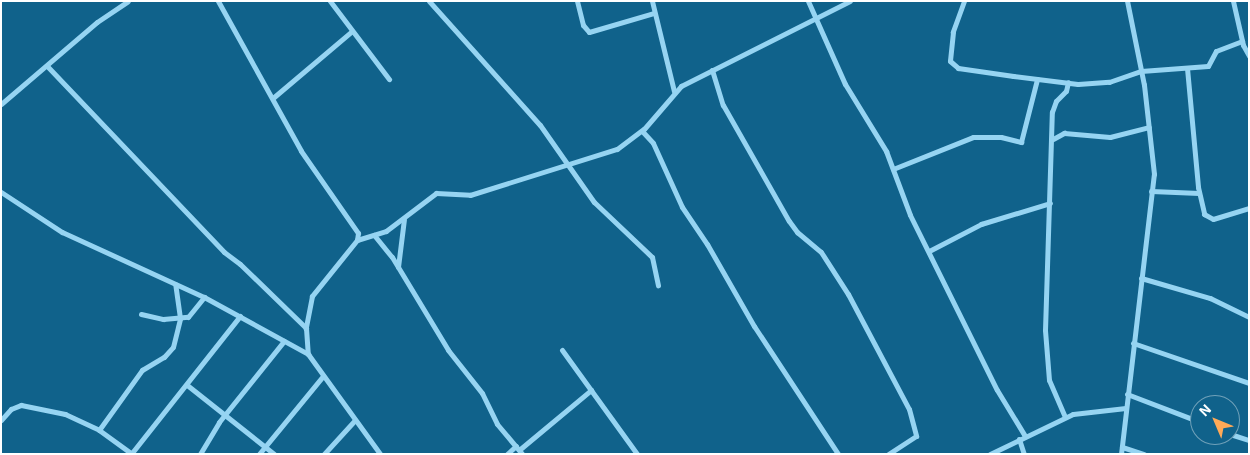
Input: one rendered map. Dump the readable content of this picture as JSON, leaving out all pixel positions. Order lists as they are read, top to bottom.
{
  "north": "top left"
}
